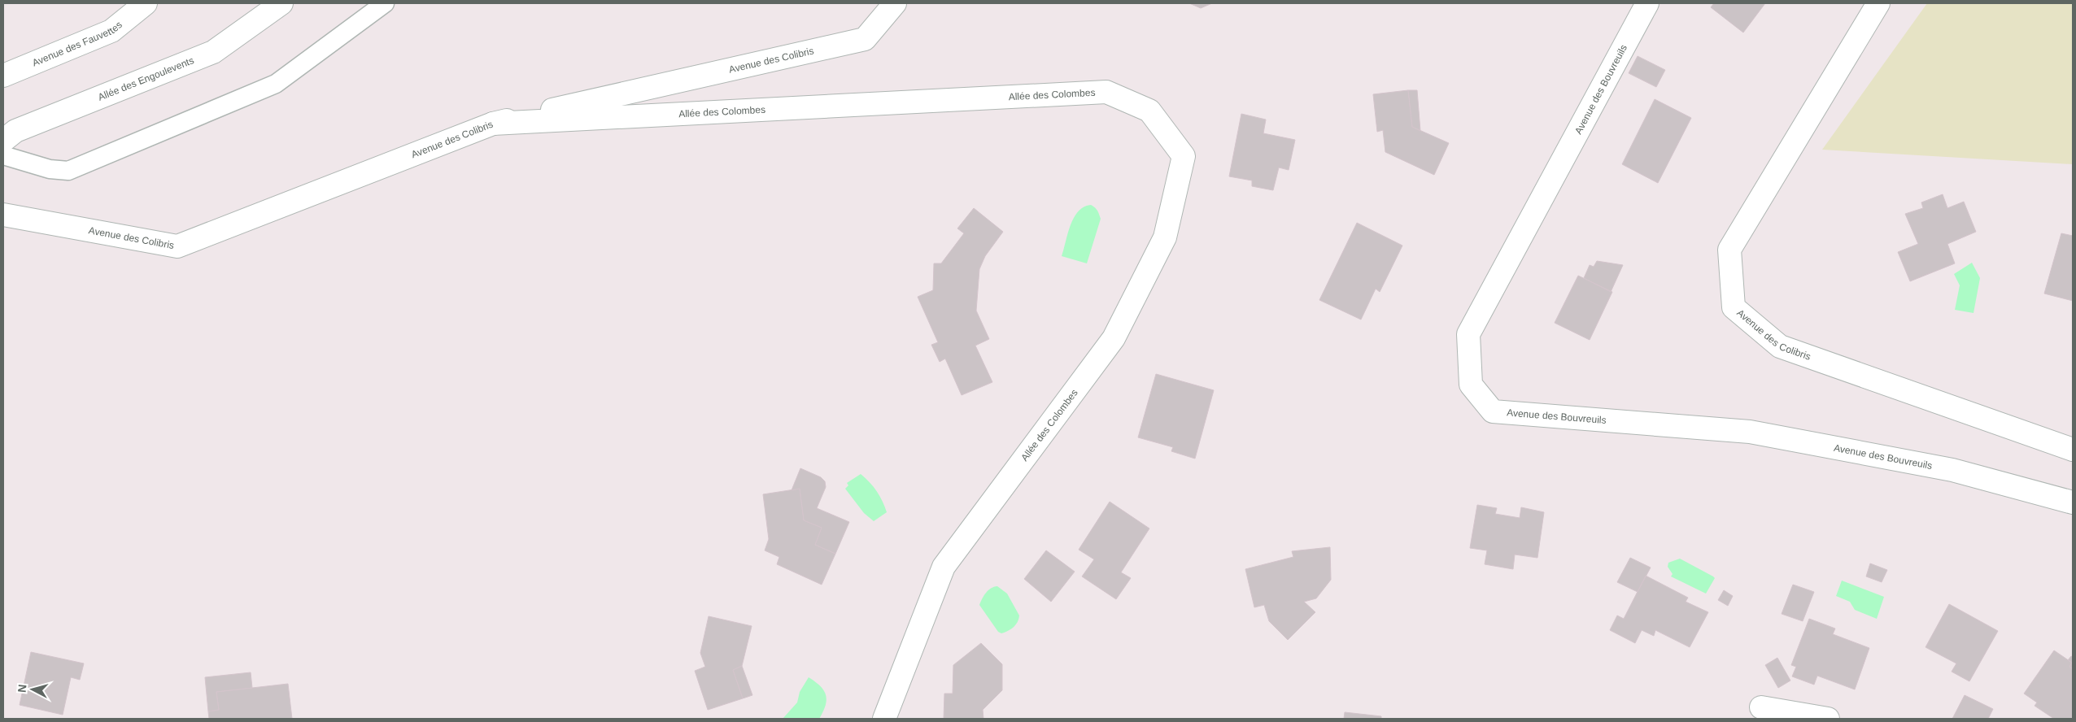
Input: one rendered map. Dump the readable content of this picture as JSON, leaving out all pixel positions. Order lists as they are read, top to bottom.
{
  "streets": {
    "street": [
      "Avenue des Fauvettes",
      "Avenue des Colibris",
      "Allée des Engoulevents",
      "Avenue des Bouvreuils",
      "Allée des Colombes"
    ]
  },
  "crossings": [
    ["Avenue des Colibris", "Allée des Colombes"]
  ],
  "north": "left"
}
